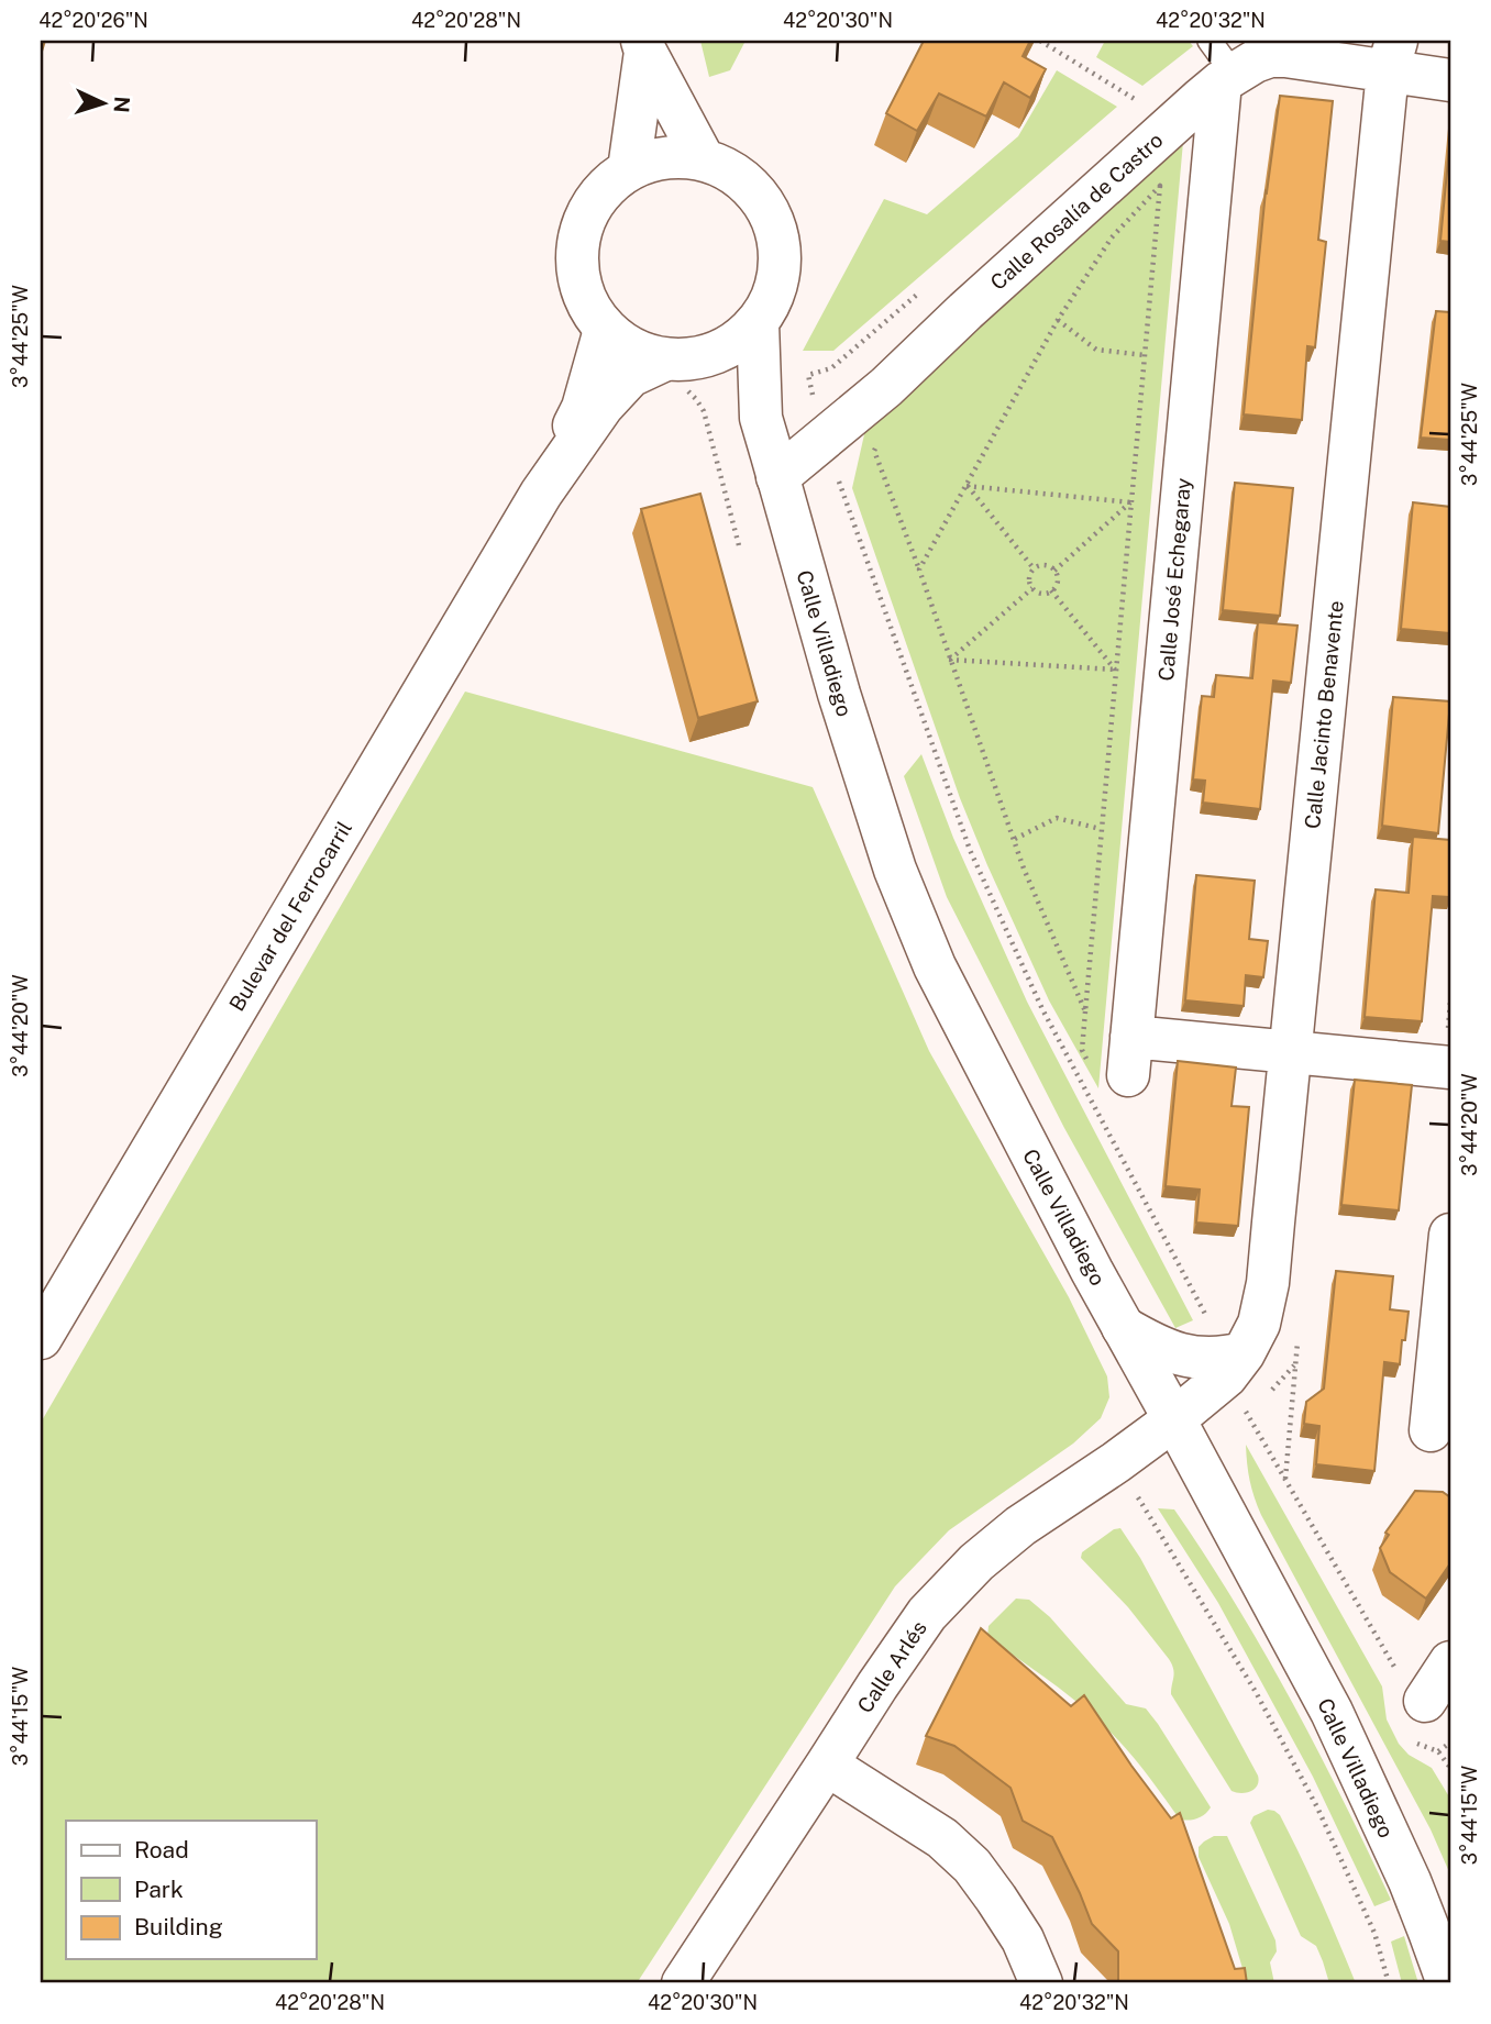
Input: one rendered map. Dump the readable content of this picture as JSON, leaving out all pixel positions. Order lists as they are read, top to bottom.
{
  "streets": {
    "main road": [
      "Calle Rosalía de Castro",
      "Calle José Echegaray",
      "Calle Villadiego",
      "Calle Jacinto Benavente",
      "Bulevar del Ferrocarril",
      "Calle Arlés"
    ]
  },
  "crossings": [
    ["Calle Rosalía de Castro", "Calle José Echegaray"],
    ["Calle Rosalía de Castro", "Calle Villadiego"],
    ["Calle Rosalía de Castro", "Calle Jacinto Benavente"],
    ["Calle José Echegaray", "Calle Jacinto Benavente"],
    ["Calle Villadiego", "Calle Jacinto Benavente"],
    ["Calle Villadiego", "Bulevar del Ferrocarril"],
    ["Calle Villadiego", "Calle Arlés"],
    ["Calle Jacinto Benavente", "Calle Arlés"]
  ],
  "legend": ["Road", "Park", "Building"],
  "north": "right",
  "coordinates": [
    "42°20'26\"N",
    "42°20'28\"N",
    "42°20'30\"N",
    "42°20'32\"N",
    "3°44'25\"W",
    "3°44'20\"W",
    "3°44'15\"W"
  ]
}
